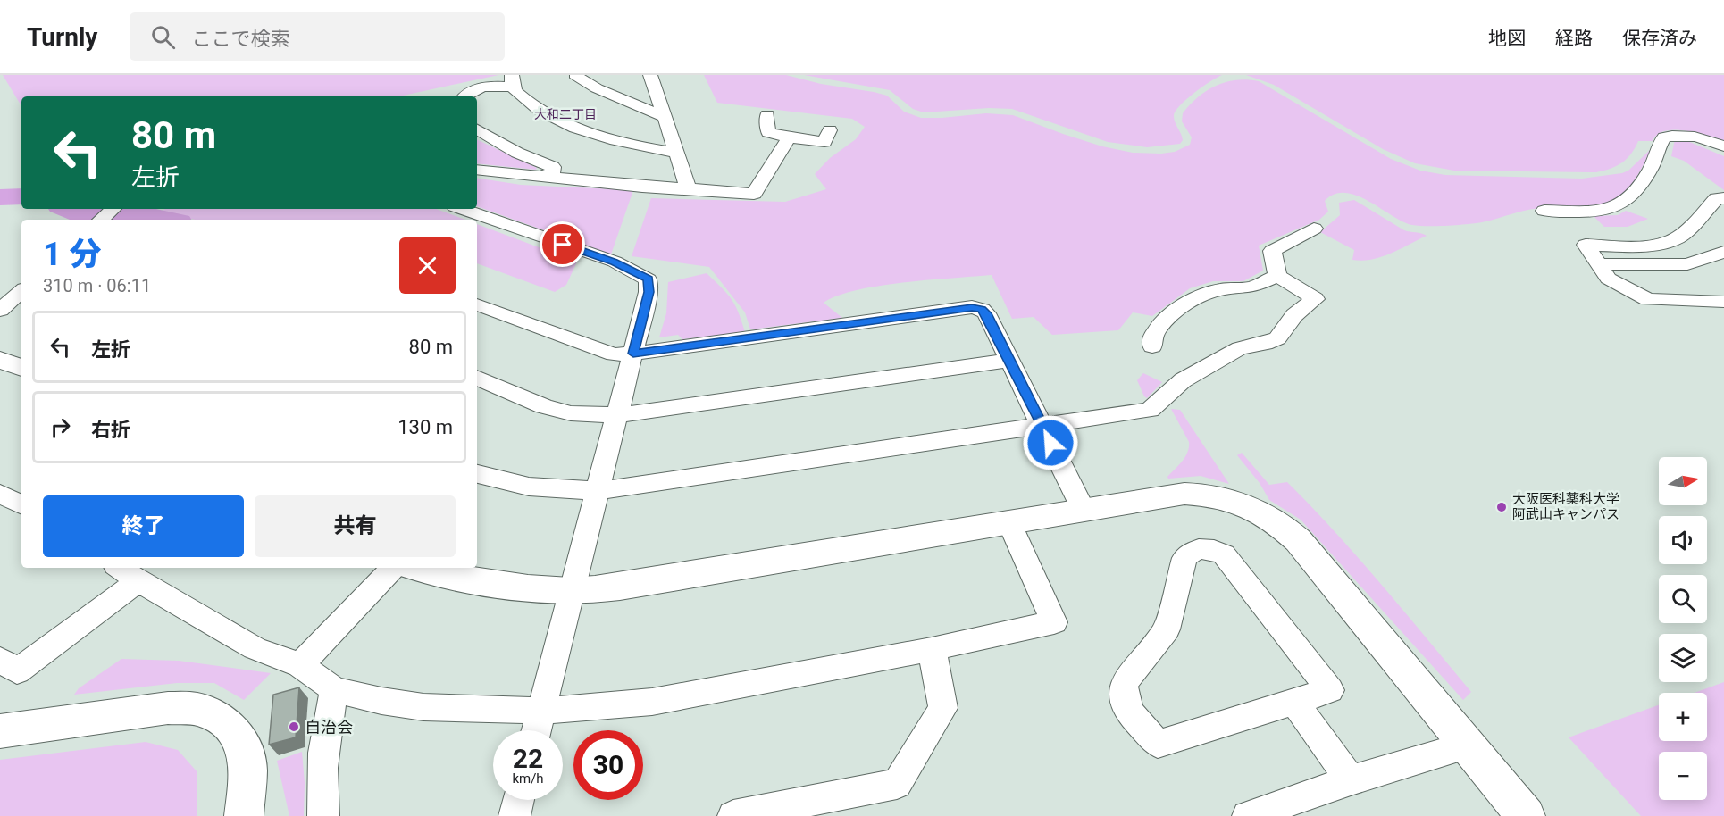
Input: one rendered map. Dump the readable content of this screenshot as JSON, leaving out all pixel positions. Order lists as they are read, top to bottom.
{
  "districts": ["大和二丁目"],
  "places": ["大阪医科薬科大学 阿武山キャンパス", "自治会"],
  "north": "right",
  "page": {
    "header": "Turnly",
    "search": "ここで検索",
    "nav": ["地図", "経路", "保存済み"],
    "turn": ["80 m", "左折"],
    "heading": ["1 分", "310 m · 06:11"],
    "list": [
      {
        "name": "左折",
        "value": "80 m"
      },
      {
        "name": "右折",
        "value": "130 m"
      }
    ],
    "map_buttons": ["+", "−"],
    "buttons": ["終了", "共有"],
    "speed": "22 km/h",
    "limit": "30"
  }
}
